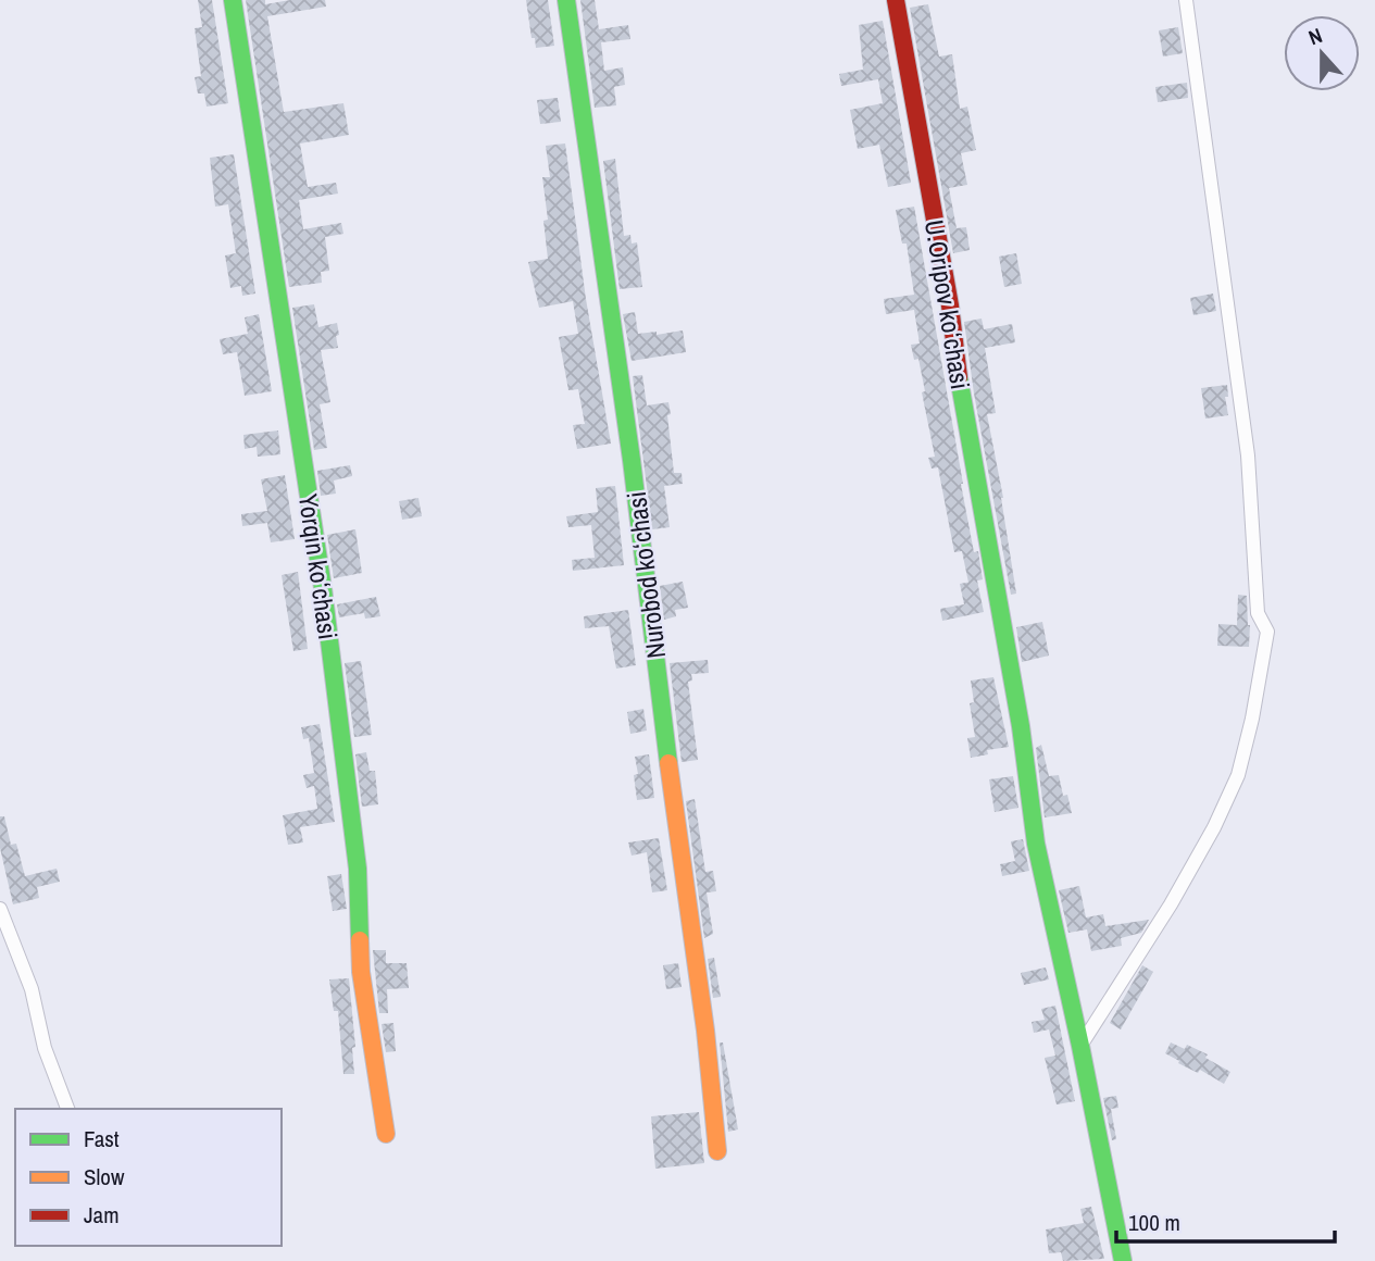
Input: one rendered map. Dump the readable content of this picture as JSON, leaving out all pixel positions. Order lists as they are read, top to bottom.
{
  "streets": {
    "street": ["U.Oripov koʻchasi", "Yorqin koʻchasi", "Nurobod koʻchasi"]
  },
  "legend": ["Fast", "Slow", "Jam"],
  "scale_bar": "100 m",
  "north": "top"
}
